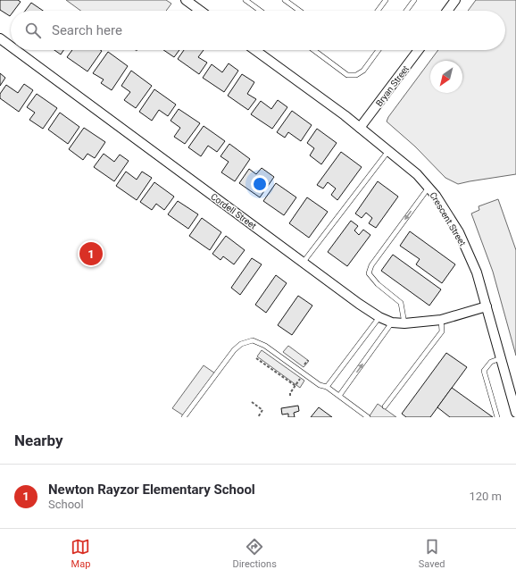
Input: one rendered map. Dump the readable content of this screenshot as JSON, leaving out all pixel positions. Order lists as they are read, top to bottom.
{
  "streets": {
    "street": ["Bryan Street", "Cordell Street", "Crescent Street"]
  },
  "crossings": [
    ["Bryan Street", "Crescent Street"],
    ["Cordell Street", "Crescent Street"]
  ],
  "north": "bottom left",
  "page": {
    "search": "Search here",
    "pins": "1",
    "heading": "Nearby",
    "list": [
      {
        "mark": "1",
        "name": "Newton Rayzor Elementary School",
        "note": "School",
        "value": "120 m"
      }
    ],
    "nav": ["Map", "Directions", "Saved"]
  }
}
